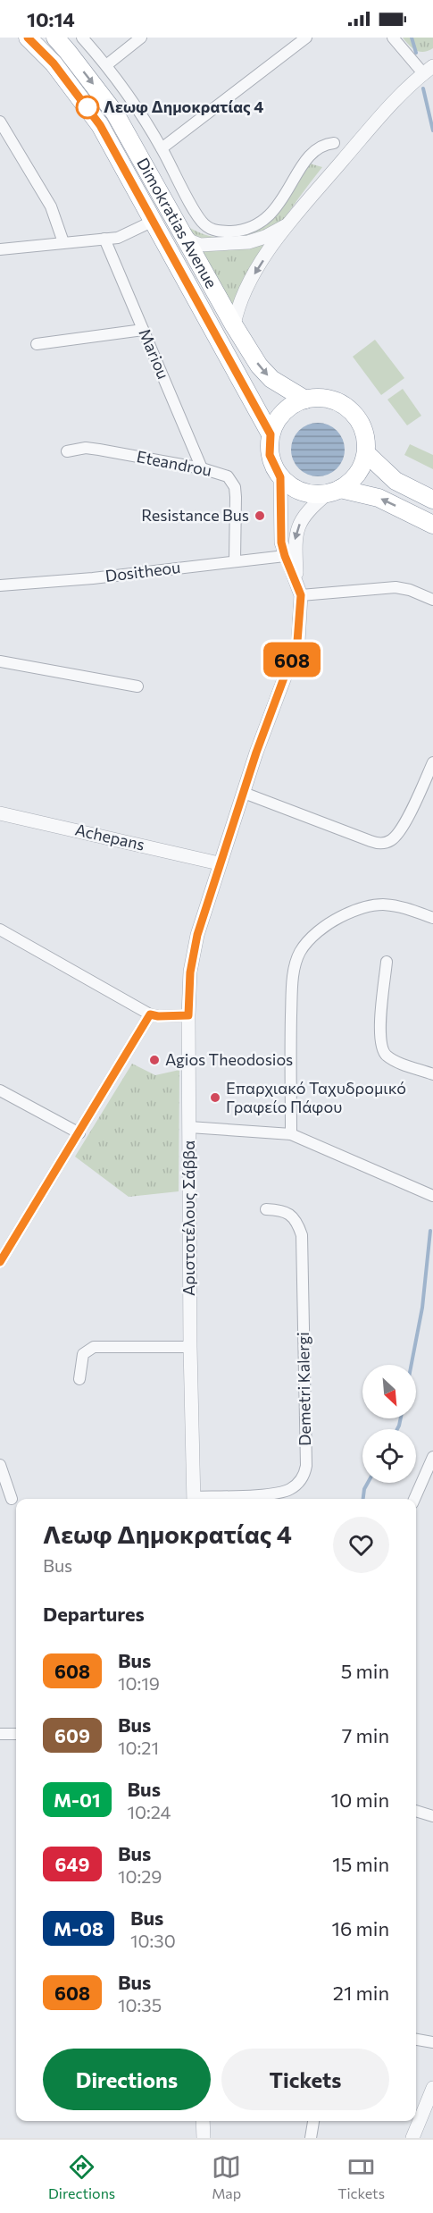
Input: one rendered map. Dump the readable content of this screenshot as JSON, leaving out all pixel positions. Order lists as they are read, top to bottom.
{
  "streets": {
    "highway": ["Dimokratias Avenue"],
    "street": [
      "Mariou",
      "Eteandrou",
      "Dositheou",
      "Achepans",
      "Αριστοτέλους Σάββα",
      "Demetri Kalergi"
    ]
  },
  "crossings": [
    ["Mariou", "Eteandrou"],
    ["Eteandrou", "Dositheou"],
    ["Achepans", "Αριστοτέλους Σάββα"]
  ],
  "places": [
    "Λεωφ Δημοκρατίας 4",
    "Resistance Bus",
    "Agios Theodosios",
    "Επαρχιακό Ταχυδρομικό Γραφείο Πάφου"
  ],
  "lines": ["bus line 608"],
  "north": "bottom right",
  "page": {
    "status": "10:14",
    "on_map": "608",
    "heading": [
      ["Λεωφ Δημοκρατίας 4", "Bus"],
      "Departures"
    ],
    "list": [
      {
        "mark": "608",
        "name": "Bus",
        "note": "10:19",
        "value": "5 min"
      },
      {
        "mark": "609",
        "name": "Bus",
        "note": "10:21",
        "value": "7 min"
      },
      {
        "mark": "M-01",
        "name": "Bus",
        "note": "10:24",
        "value": "10 min"
      },
      {
        "mark": "649",
        "name": "Bus",
        "note": "10:29",
        "value": "15 min"
      },
      {
        "mark": "M-08",
        "name": "Bus",
        "note": "10:30",
        "value": "16 min"
      },
      {
        "mark": "608",
        "name": "Bus",
        "note": "10:35",
        "value": "21 min"
      }
    ],
    "buttons": ["Directions", "Tickets"],
    "tabs": ["Directions", "Map", "Tickets"]
  }
}
